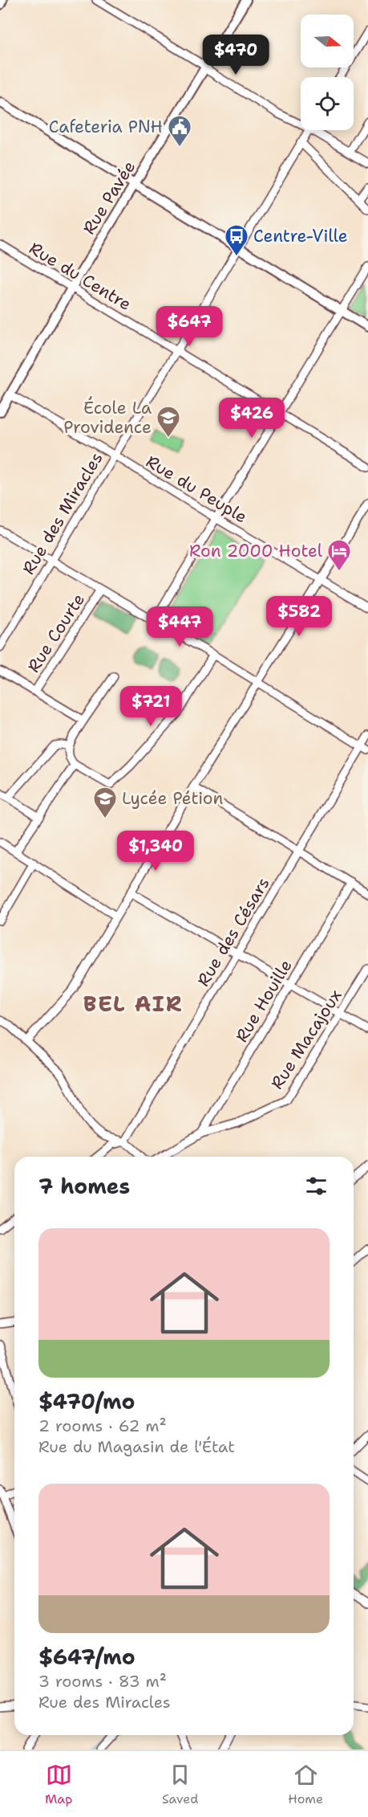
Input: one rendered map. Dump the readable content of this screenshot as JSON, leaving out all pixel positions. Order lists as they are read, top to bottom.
{
  "streets": {
    "main road": ["Rue Pavée"],
    "street": [
      "Rue du Centre",
      "Rue du Peuple",
      "Rue des Miracles",
      "Rue Courte",
      "Rue des Césars",
      "Rue Houille",
      "Rue Macajoux"
    ]
  },
  "crossings": [
    ["Rue Pavée", "Rue du Centre"],
    ["Rue Pavée", "Rue du Peuple"],
    ["Rue du Centre", "Rue des Miracles"],
    ["Rue du Peuple", "Rue des Miracles"],
    ["Rue Houille", "Rue Macajoux"]
  ],
  "districts": ["BEL AIR"],
  "places": {
    "public building": ["Cafeteria PNH"],
    "bus stop": ["Centre-Ville"],
    "school or university": ["École La Providence", "Lycée Pétion"],
    "hotel": ["Ron 2000 Hotel"]
  },
  "north": "right",
  "page": {
    "price": [
      "$470",
      "$647",
      "$426",
      "$582",
      "$447",
      "$721",
      "$1,340"
    ],
    "heading": "7 homes",
    "list": [
      {
        "name": "$470/mo",
        "note": "2 rooms · 62 m² · Rue du Magasin de l'État"
      },
      {
        "name": "$647/mo",
        "note": "3 rooms · 83 m² · Rue des Miracles"
      }
    ],
    "tabs": ["Map", "Saved", "Home"]
  }
}
